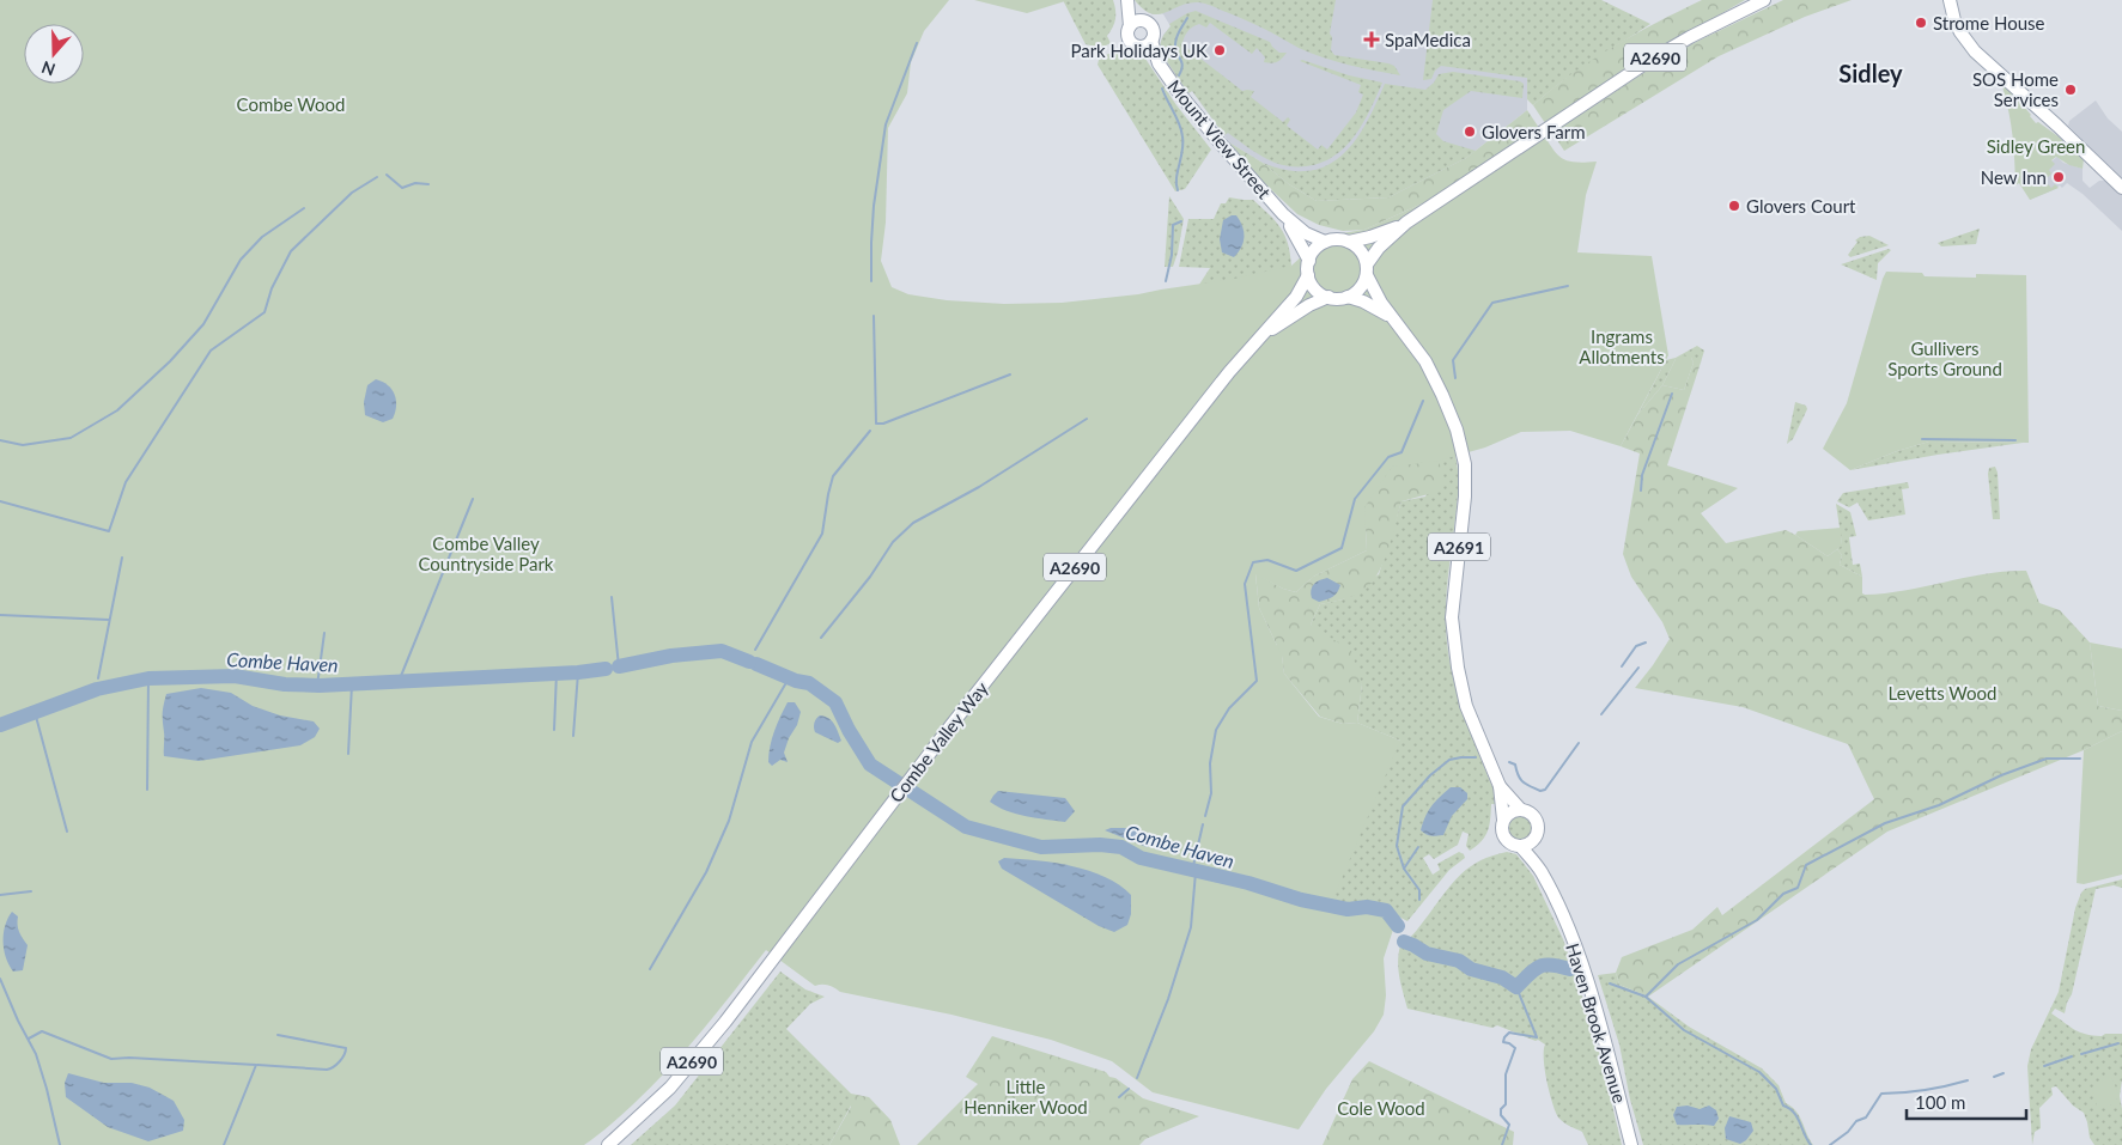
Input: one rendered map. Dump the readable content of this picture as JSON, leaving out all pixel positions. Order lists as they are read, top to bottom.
{
  "streets": {
    "main road": [
      "A2690",
      "Mount View Street",
      "A2691",
      "Combe Valley Way",
      "Haven Brook Avenue"
    ]
  },
  "crossings": [
    ["A2690", "Mount View Street"],
    ["A2690", "A2691"],
    ["A2690", "Combe Valley Way"],
    ["Mount View Street", "A2691"],
    ["Mount View Street", "Combe Valley Way"],
    ["A2691", "Combe Valley Way"],
    ["A2691", "Haven Brook Avenue"]
  ],
  "districts": ["Sidley"],
  "water": ["Combe Haven"],
  "parks": [
    "Combe Wood",
    "Sidley Green",
    "Ingrams Allotments",
    "Gullivers Sports Ground",
    "Combe Valley Countryside Park",
    "Levetts Wood",
    "Little Henniker Wood",
    "Cole Wood"
  ],
  "places": {
    "other": [
      "Strome House",
      "Park Holidays UK",
      "SOS Home Services",
      "Glovers Farm",
      "New Inn",
      "Glovers Court"
    ],
    "health": ["SpaMedica"]
  },
  "scale_bar": "100 m",
  "north": "bottom"
}
